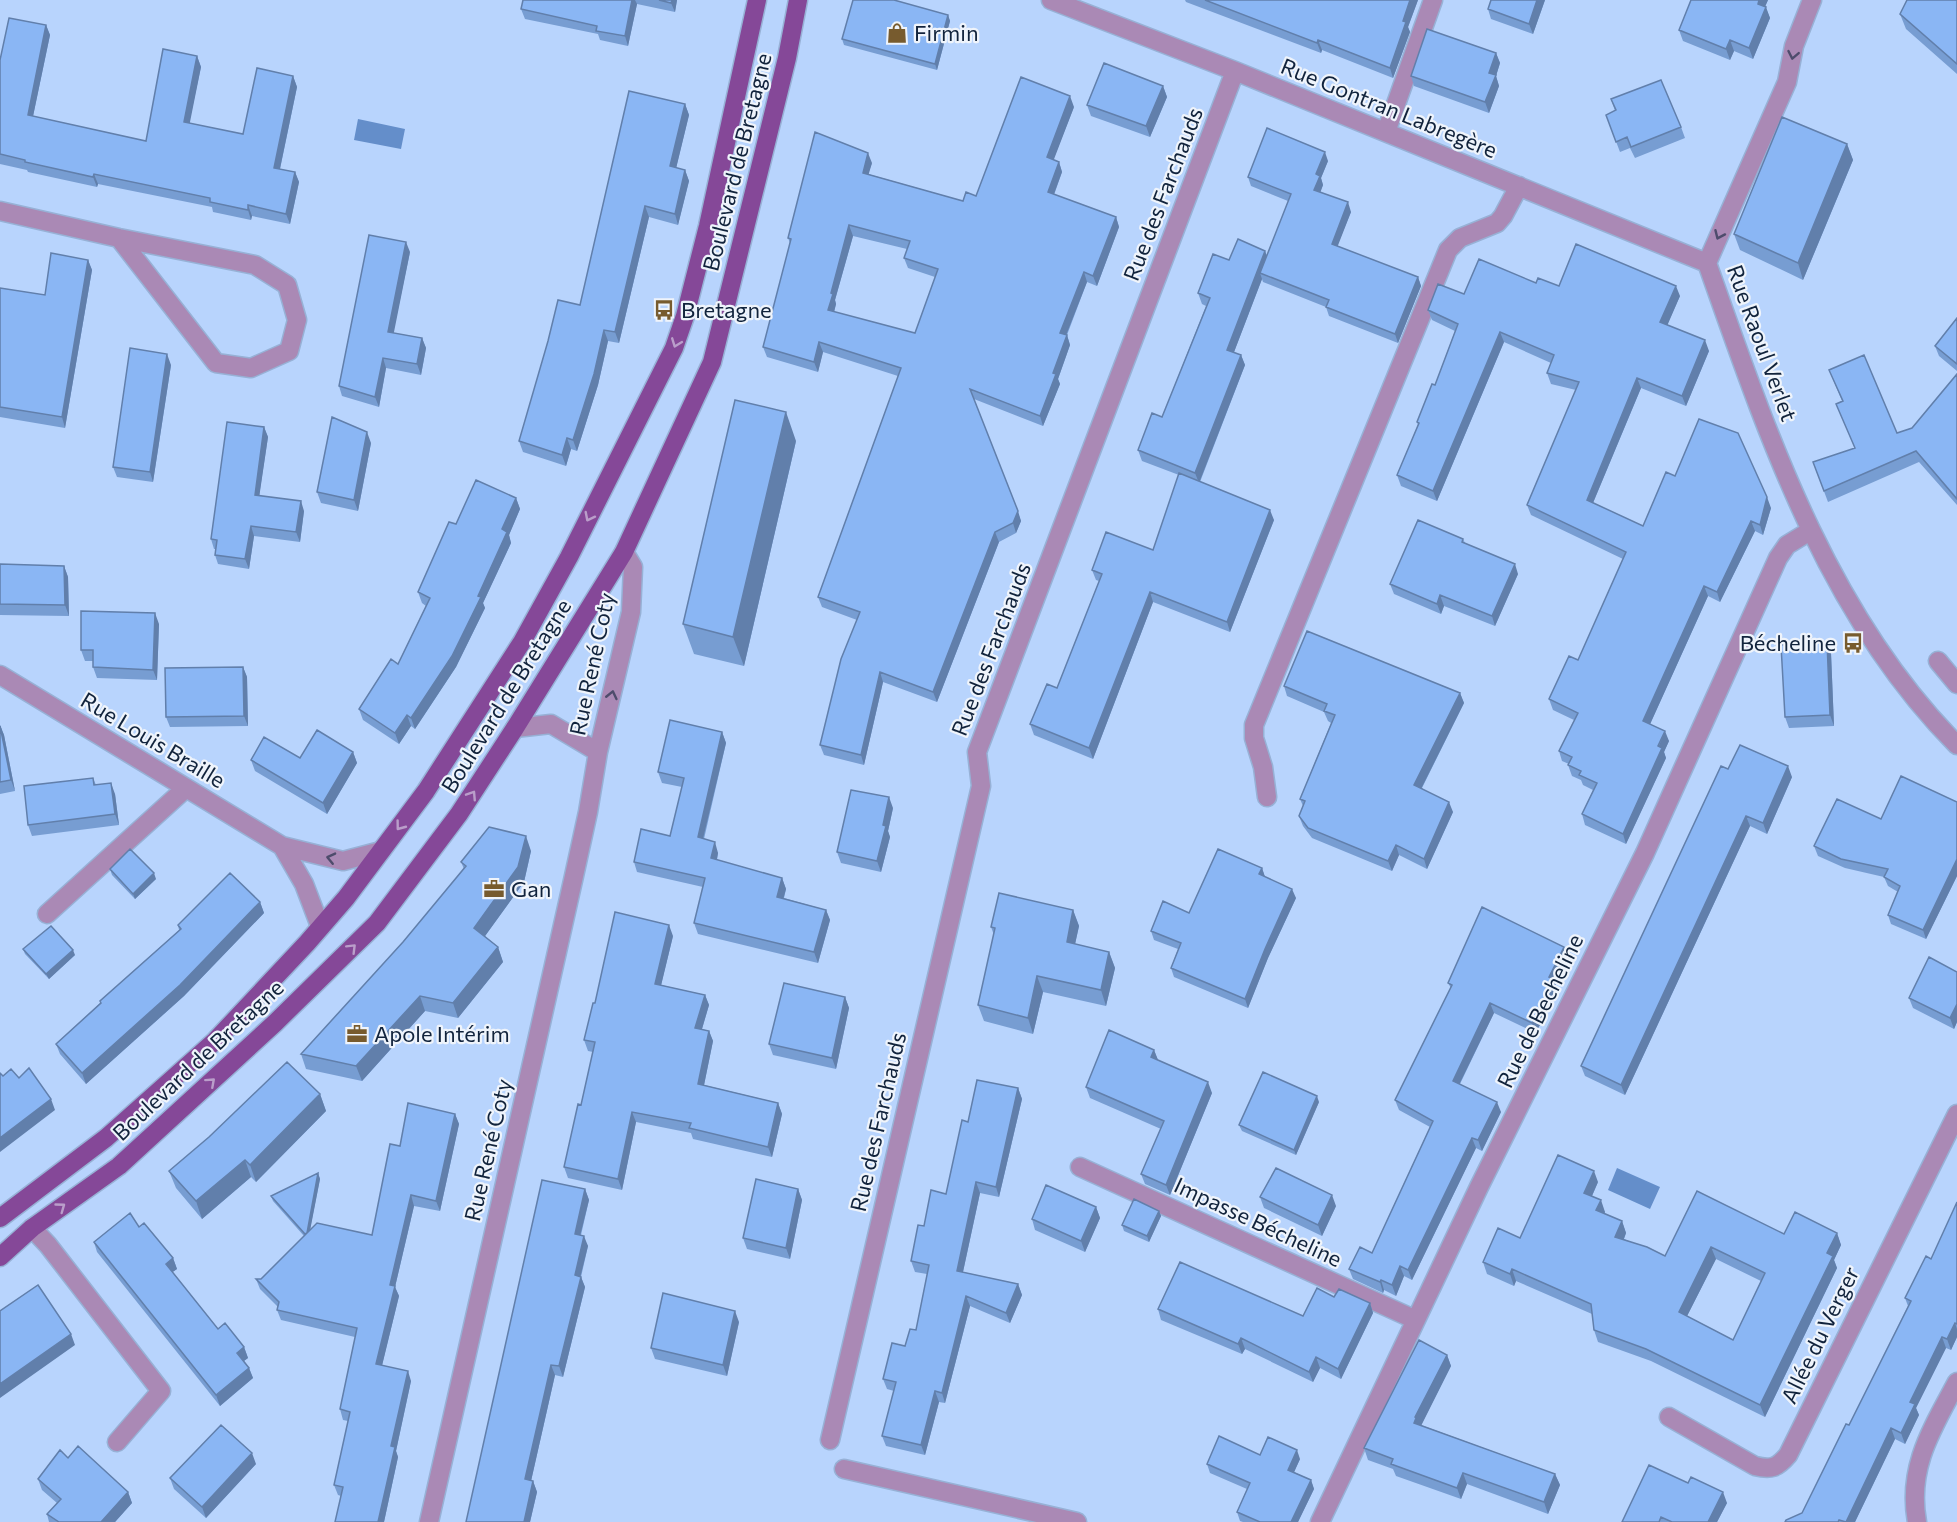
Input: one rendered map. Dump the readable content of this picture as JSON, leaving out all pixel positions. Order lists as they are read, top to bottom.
{
  "streets": {
    "main road": ["Boulevard de Bretagne"],
    "street": [
      "Rue Gontran Labregère",
      "Rue des Farchauds",
      "Rue Raoul Verlet",
      "Rue René Coty",
      "Rue Louis Braille",
      "Rue de Becheline",
      "Impasse Bécheline",
      "Allée du Verger"
    ]
  },
  "crossings": [
    ["Rue Gontran Labregère", "Rue des Farchauds"],
    ["Rue Gontran Labregère", "Rue Raoul Verlet"],
    ["Boulevard de Bretagne", "Rue René Coty"],
    ["Boulevard de Bretagne", "Rue Louis Braille"],
    ["Rue Raoul Verlet", "Rue de Becheline"],
    ["Rue de Becheline", "Impasse Bécheline"]
  ],
  "places": {
    "shop": ["Firmin"],
    "bus stop": ["Bretagne", "Bécheline"],
    "office": ["Gan", "Apole Intérim"]
  }
}
